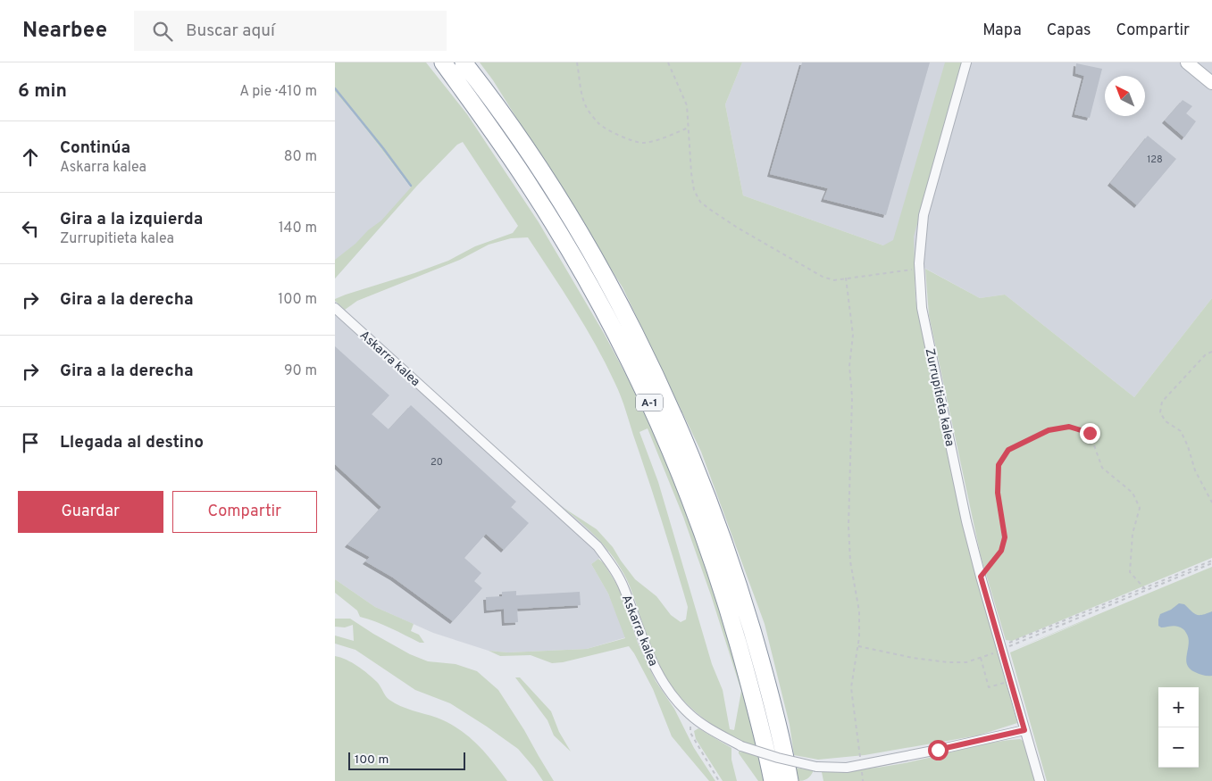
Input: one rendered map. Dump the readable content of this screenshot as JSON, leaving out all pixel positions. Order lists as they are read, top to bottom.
{
  "streets": {
    "highway": ["A-1"],
    "street": ["Askarra kalea", "Zurrupitieta kalea"]
  },
  "crossings": [
    ["Askarra kalea", "Zurrupitieta kalea"]
  ],
  "house_numbers": ["128", "20"],
  "scale_bar": "100 m",
  "north": "top left",
  "page": {
    "header": "Nearbee",
    "search": "Buscar aquí",
    "nav": ["Mapa", "Capas", "Compartir"],
    "heading": ["6 min", "A pie · 410 m"],
    "list": [
      ["Continúa", "Askarra kalea", "80 m"],
      ["Gira a la izquierda", "Zurrupitieta kalea", "140 m"],
      ["Gira a la derecha", "100 m"],
      ["Gira a la derecha", "90 m"],
      "Llegada al destino"
    ],
    "buttons": ["Guardar", "Compartir"],
    "map_buttons": ["+", "−"],
    "scale": "100 m"
  }
}
